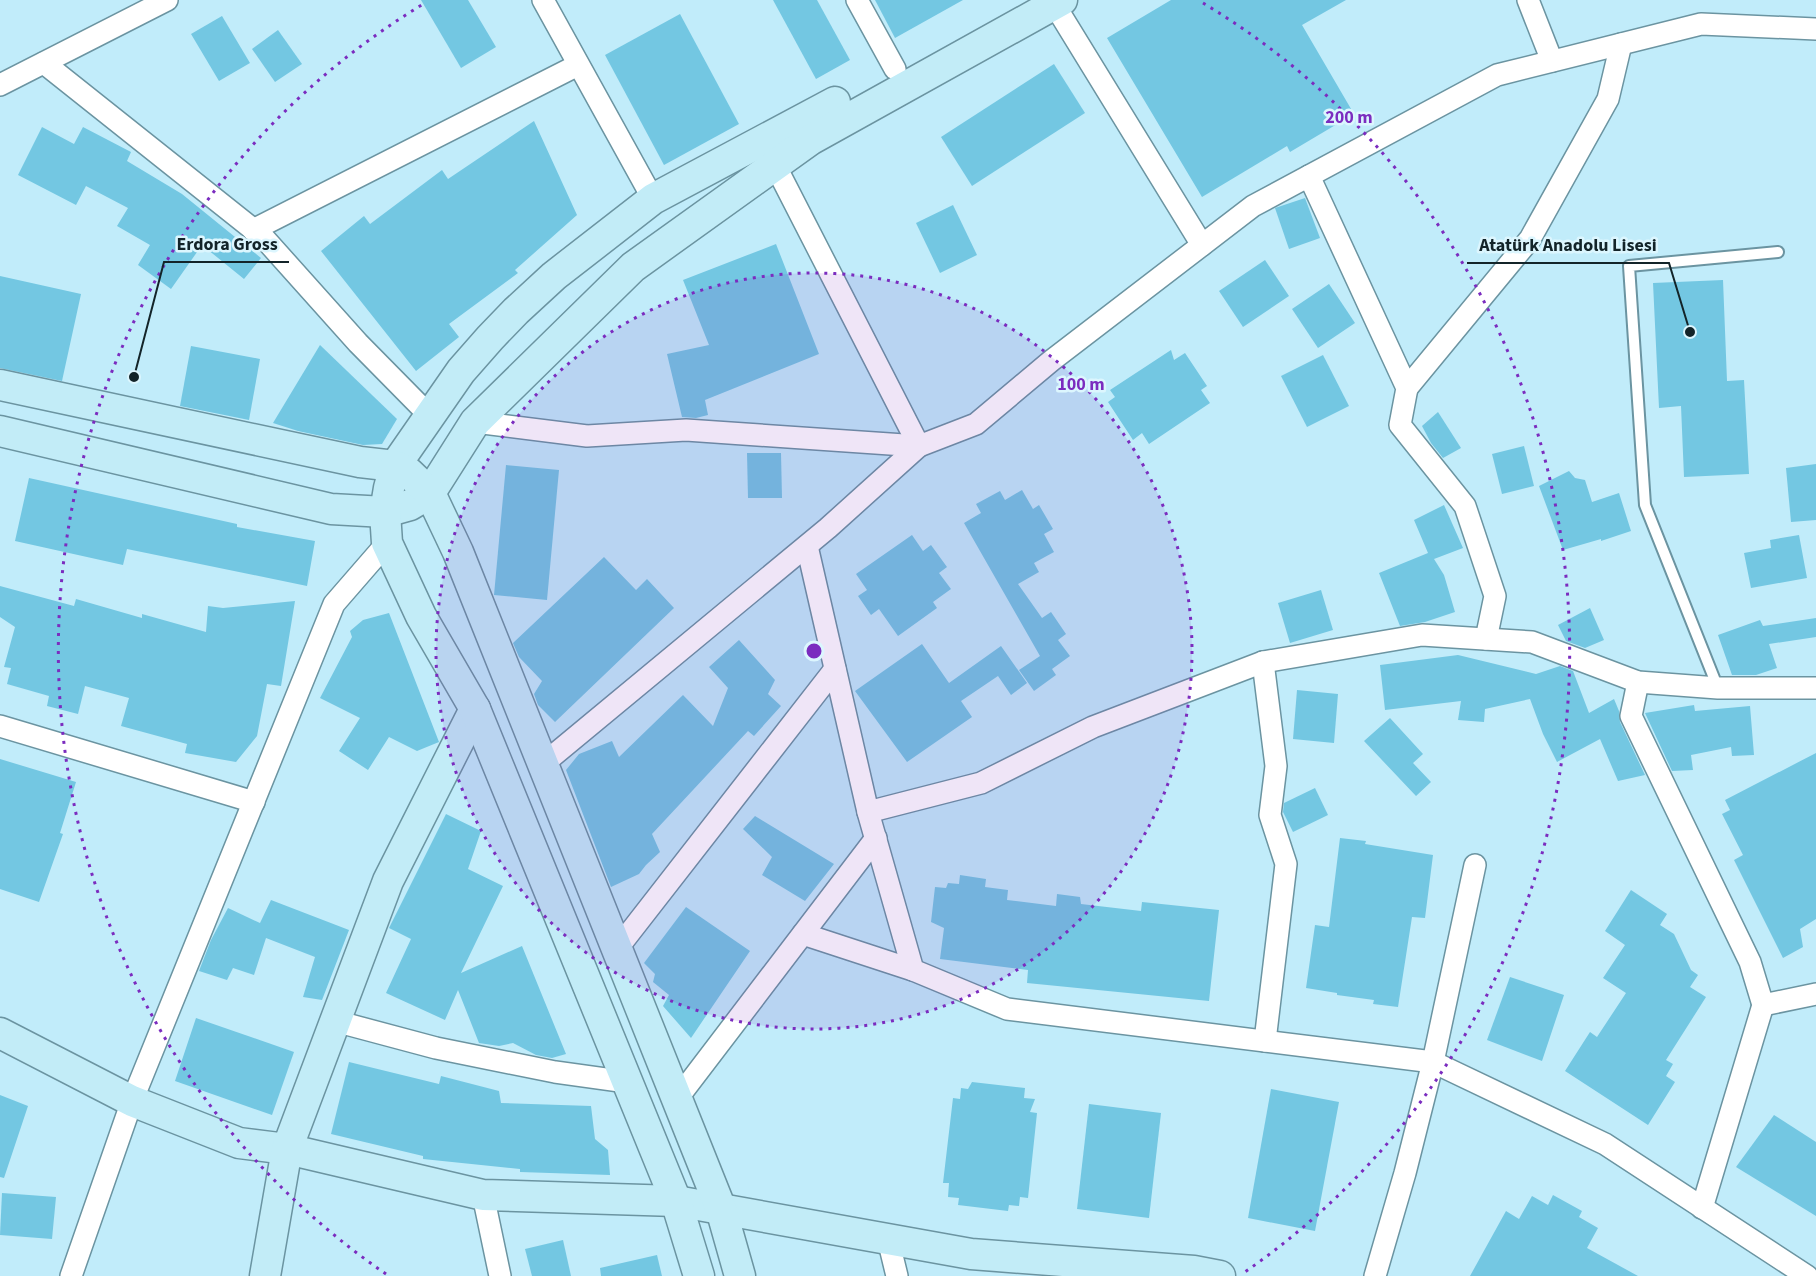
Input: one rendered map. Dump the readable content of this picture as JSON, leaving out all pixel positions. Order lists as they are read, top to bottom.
{
  "places": ["Atatürk Anadolu Lisesi", "Erdora Gross"],
  "rings": ["200 m", "100 m"]
}
